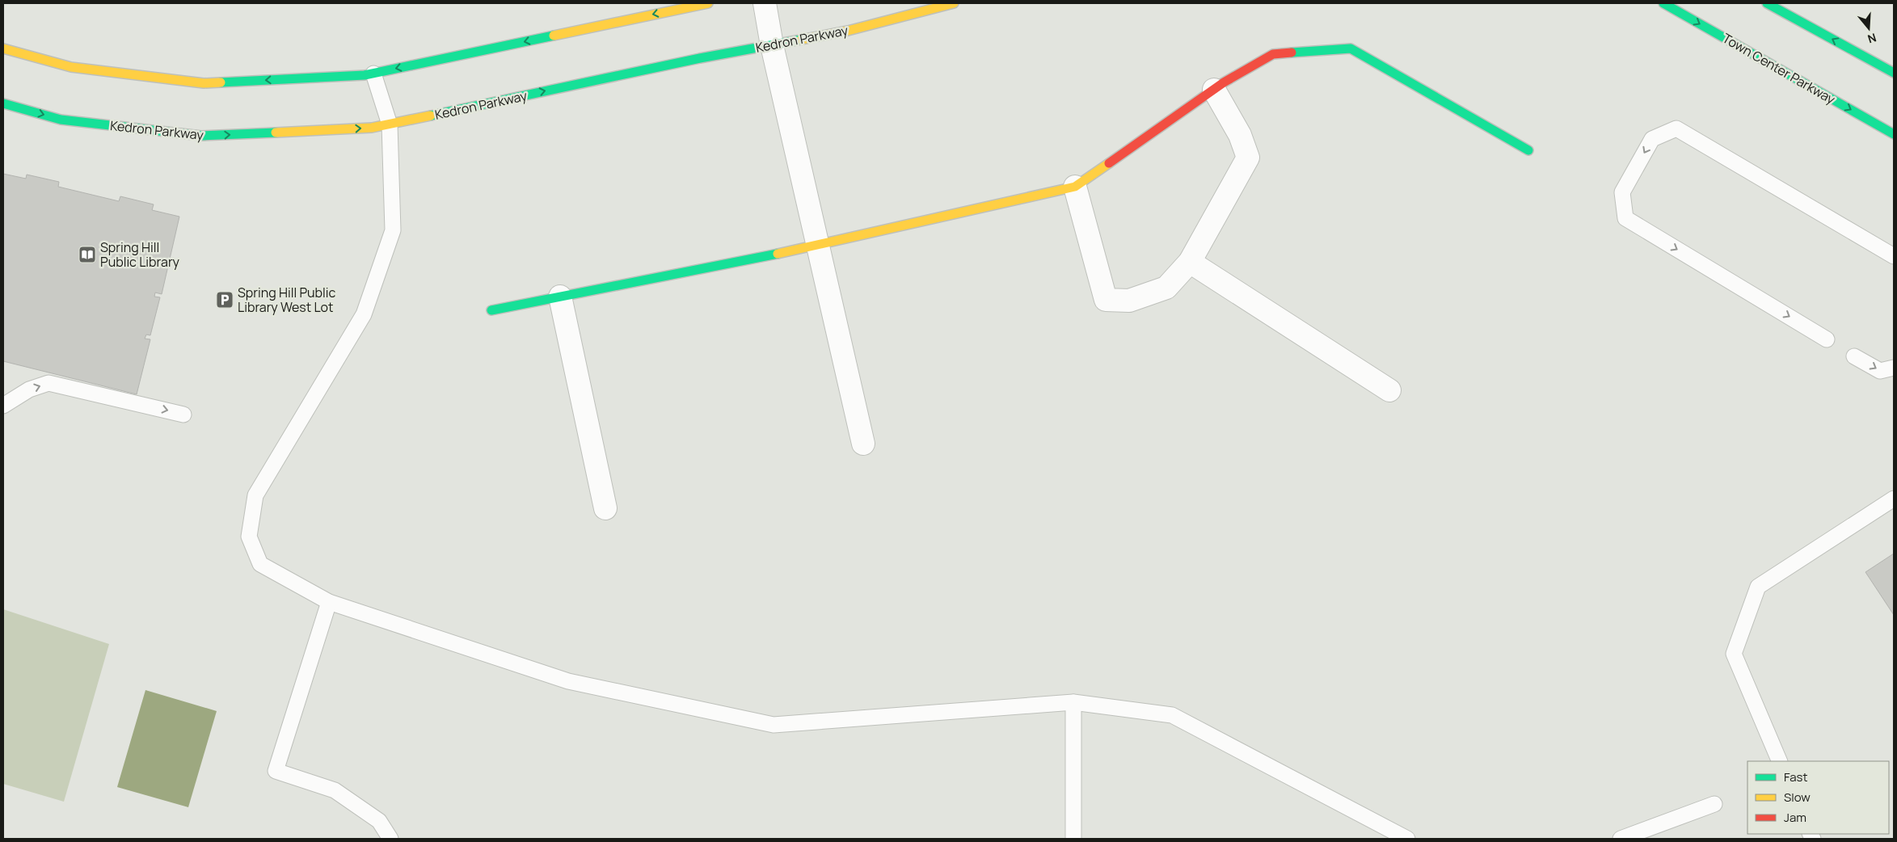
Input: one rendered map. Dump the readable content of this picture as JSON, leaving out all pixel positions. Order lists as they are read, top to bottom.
{
  "streets": {
    "street": ["Kedron Parkway", "Town Center Parkway"]
  },
  "places": {
    "library": ["Spring Hill Public Library"],
    "parking": ["Spring Hill Public Library West Lot"]
  },
  "legend": ["Fast", "Slow", "Jam"],
  "north": "bottom"
}
